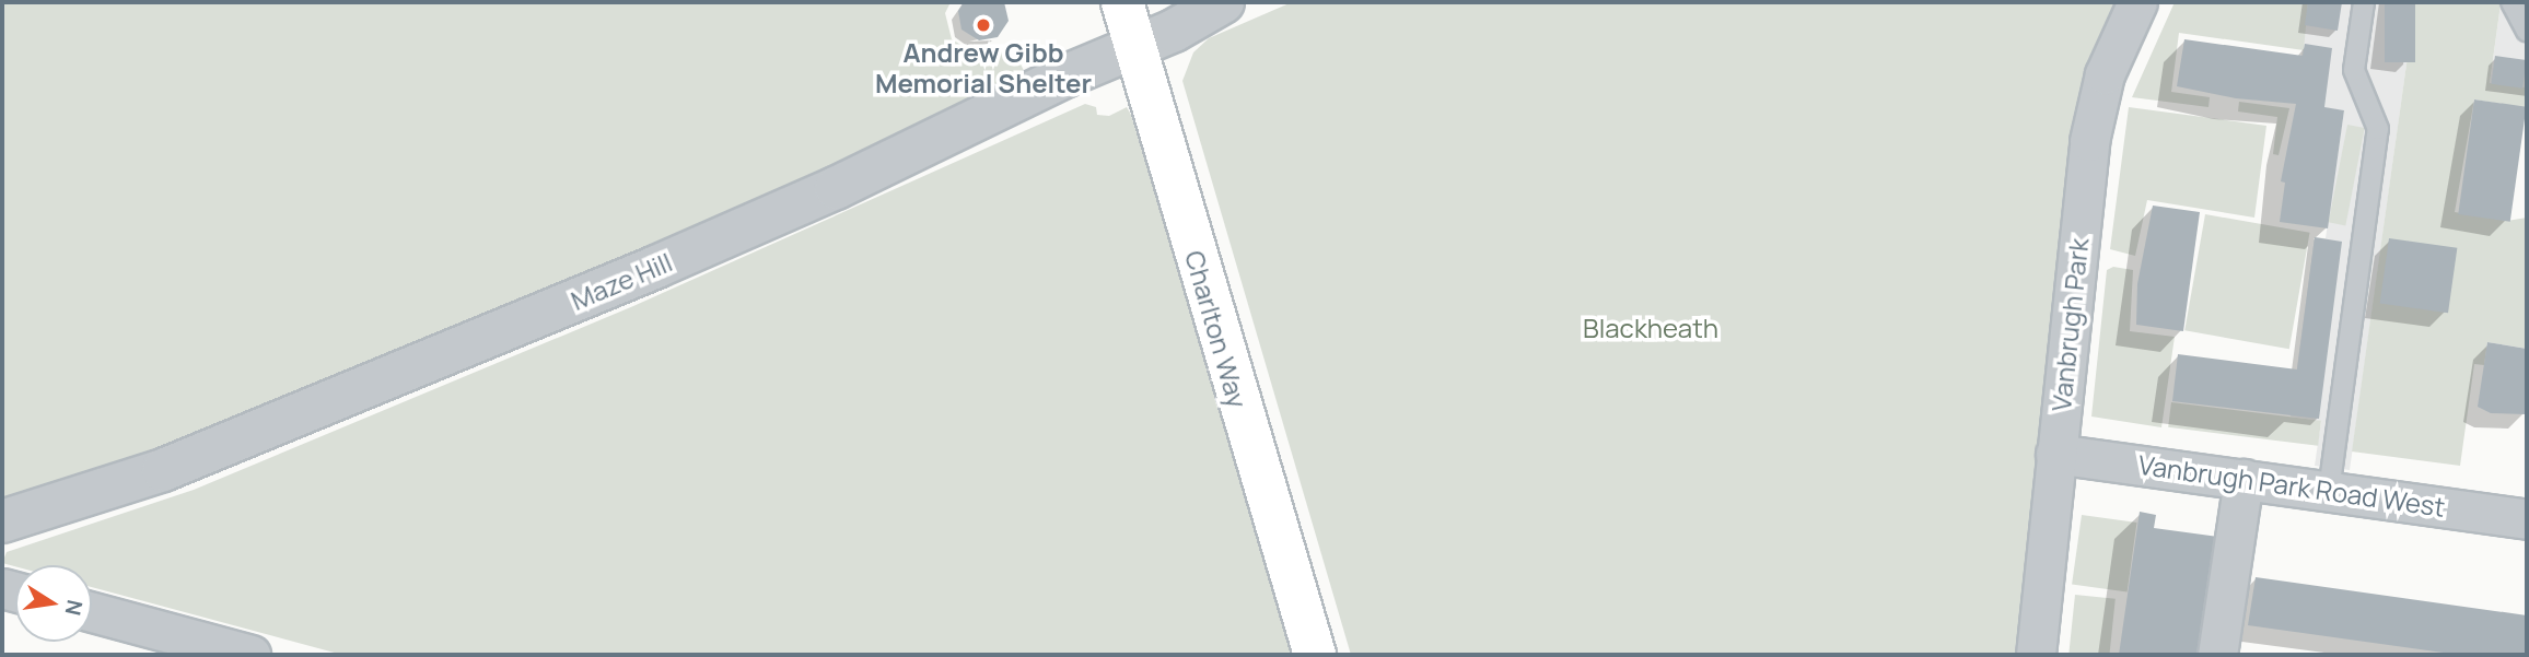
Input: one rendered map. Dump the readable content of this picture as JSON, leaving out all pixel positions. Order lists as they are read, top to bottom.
{
  "streets": {
    "main road": ["Charlton Way"],
    "street": ["Maze Hill", "Vanbrugh Park", "Vanbrugh Park Road West"]
  },
  "crossings": [
    ["Maze Hill", "Charlton Way"],
    ["Vanbrugh Park", "Vanbrugh Park Road West"]
  ],
  "parks": ["Blackheath"],
  "places": ["Andrew Gibb Memorial Shelter"],
  "north": "right"
}
